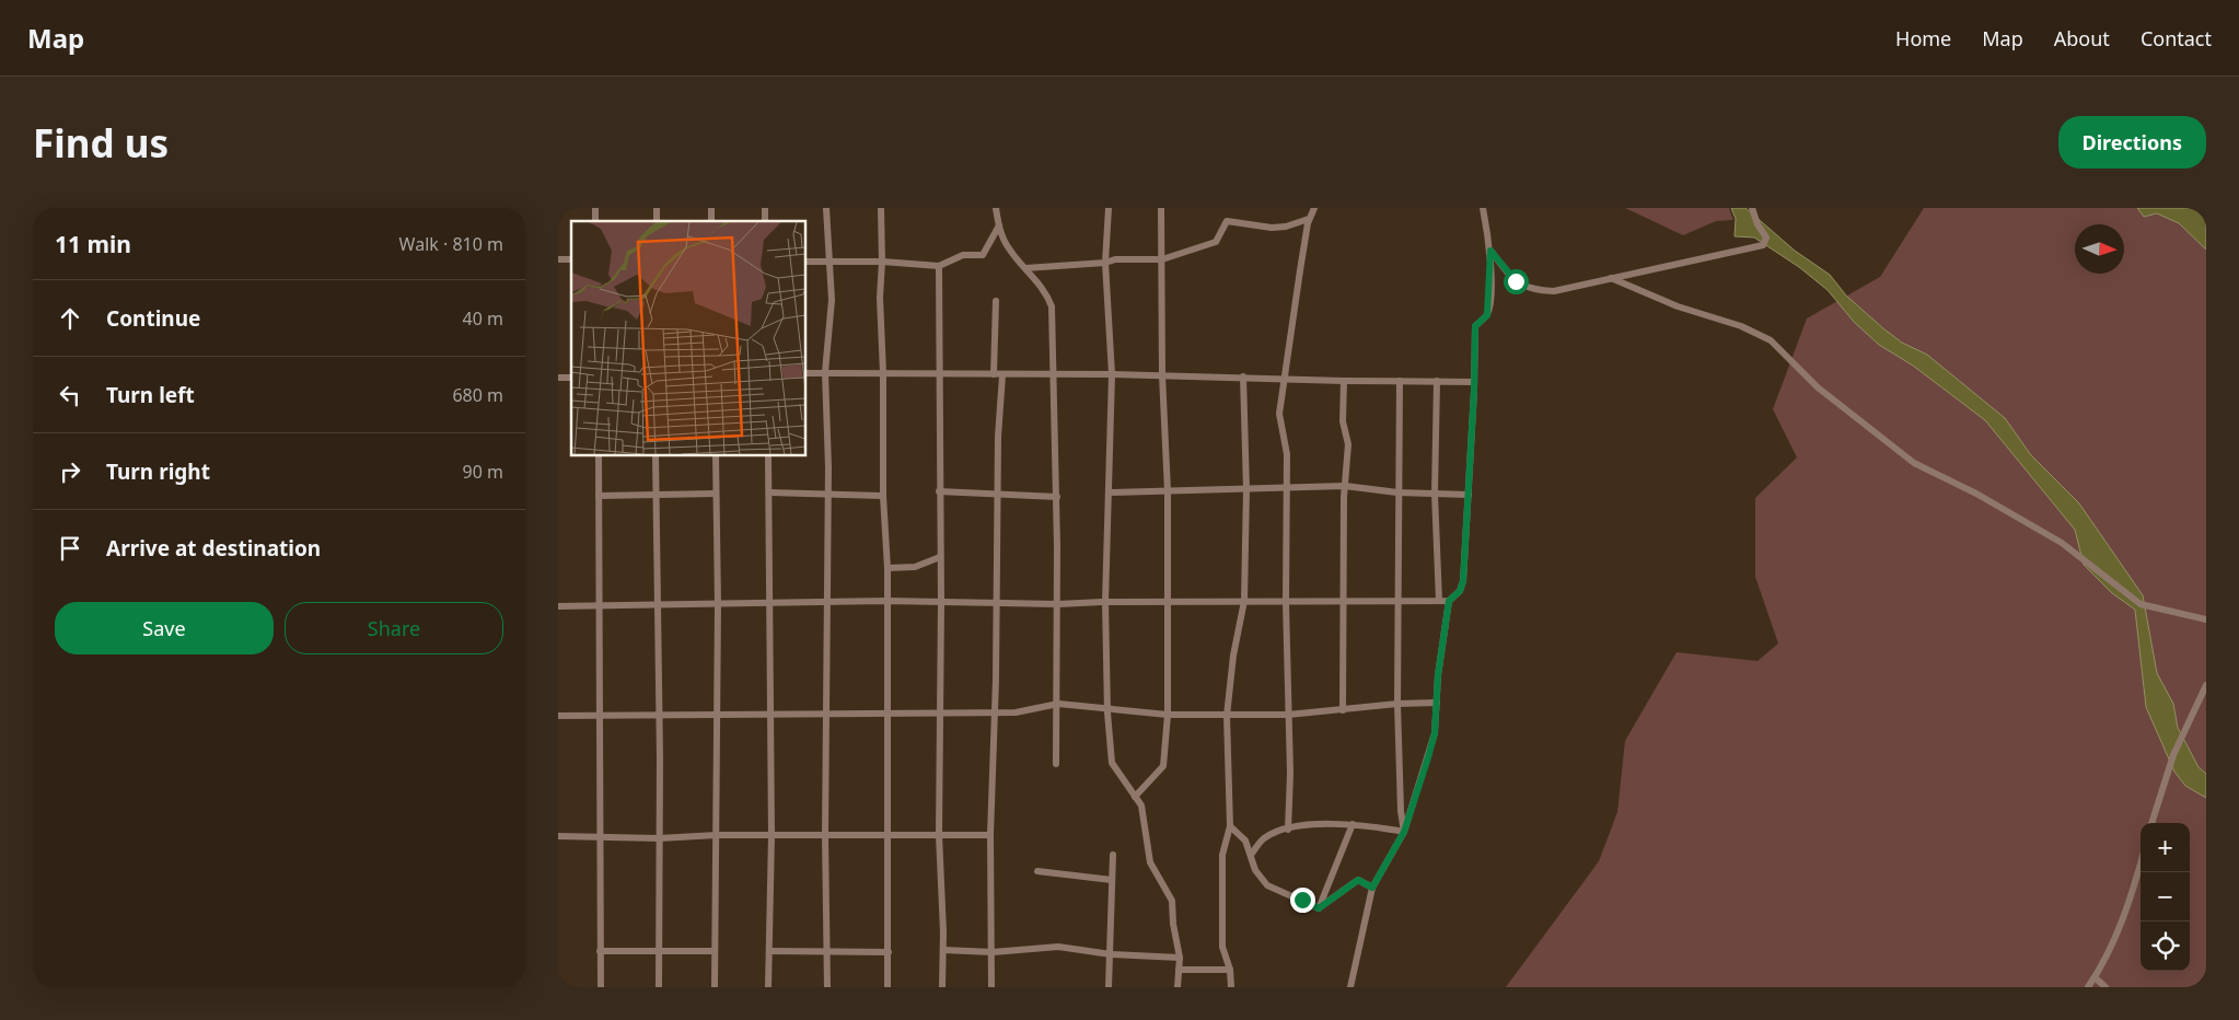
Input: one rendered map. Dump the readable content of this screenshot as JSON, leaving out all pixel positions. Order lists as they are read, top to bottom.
{
  "north": "right",
  "page": {
    "header": "Map",
    "nav": [
      "Home",
      "Map",
      "About",
      "Contact"
    ],
    "buttons": [
      "Directions",
      ["Save", "Share"]
    ],
    "title": "Find us",
    "heading": ["11 min", "Walk · 810 m"],
    "list": [
      ["Continue", "40 m"],
      ["Turn left", "680 m"],
      ["Turn right", "90 m"],
      "Arrive at destination"
    ],
    "map_buttons": ["+", "−"]
  }
}
